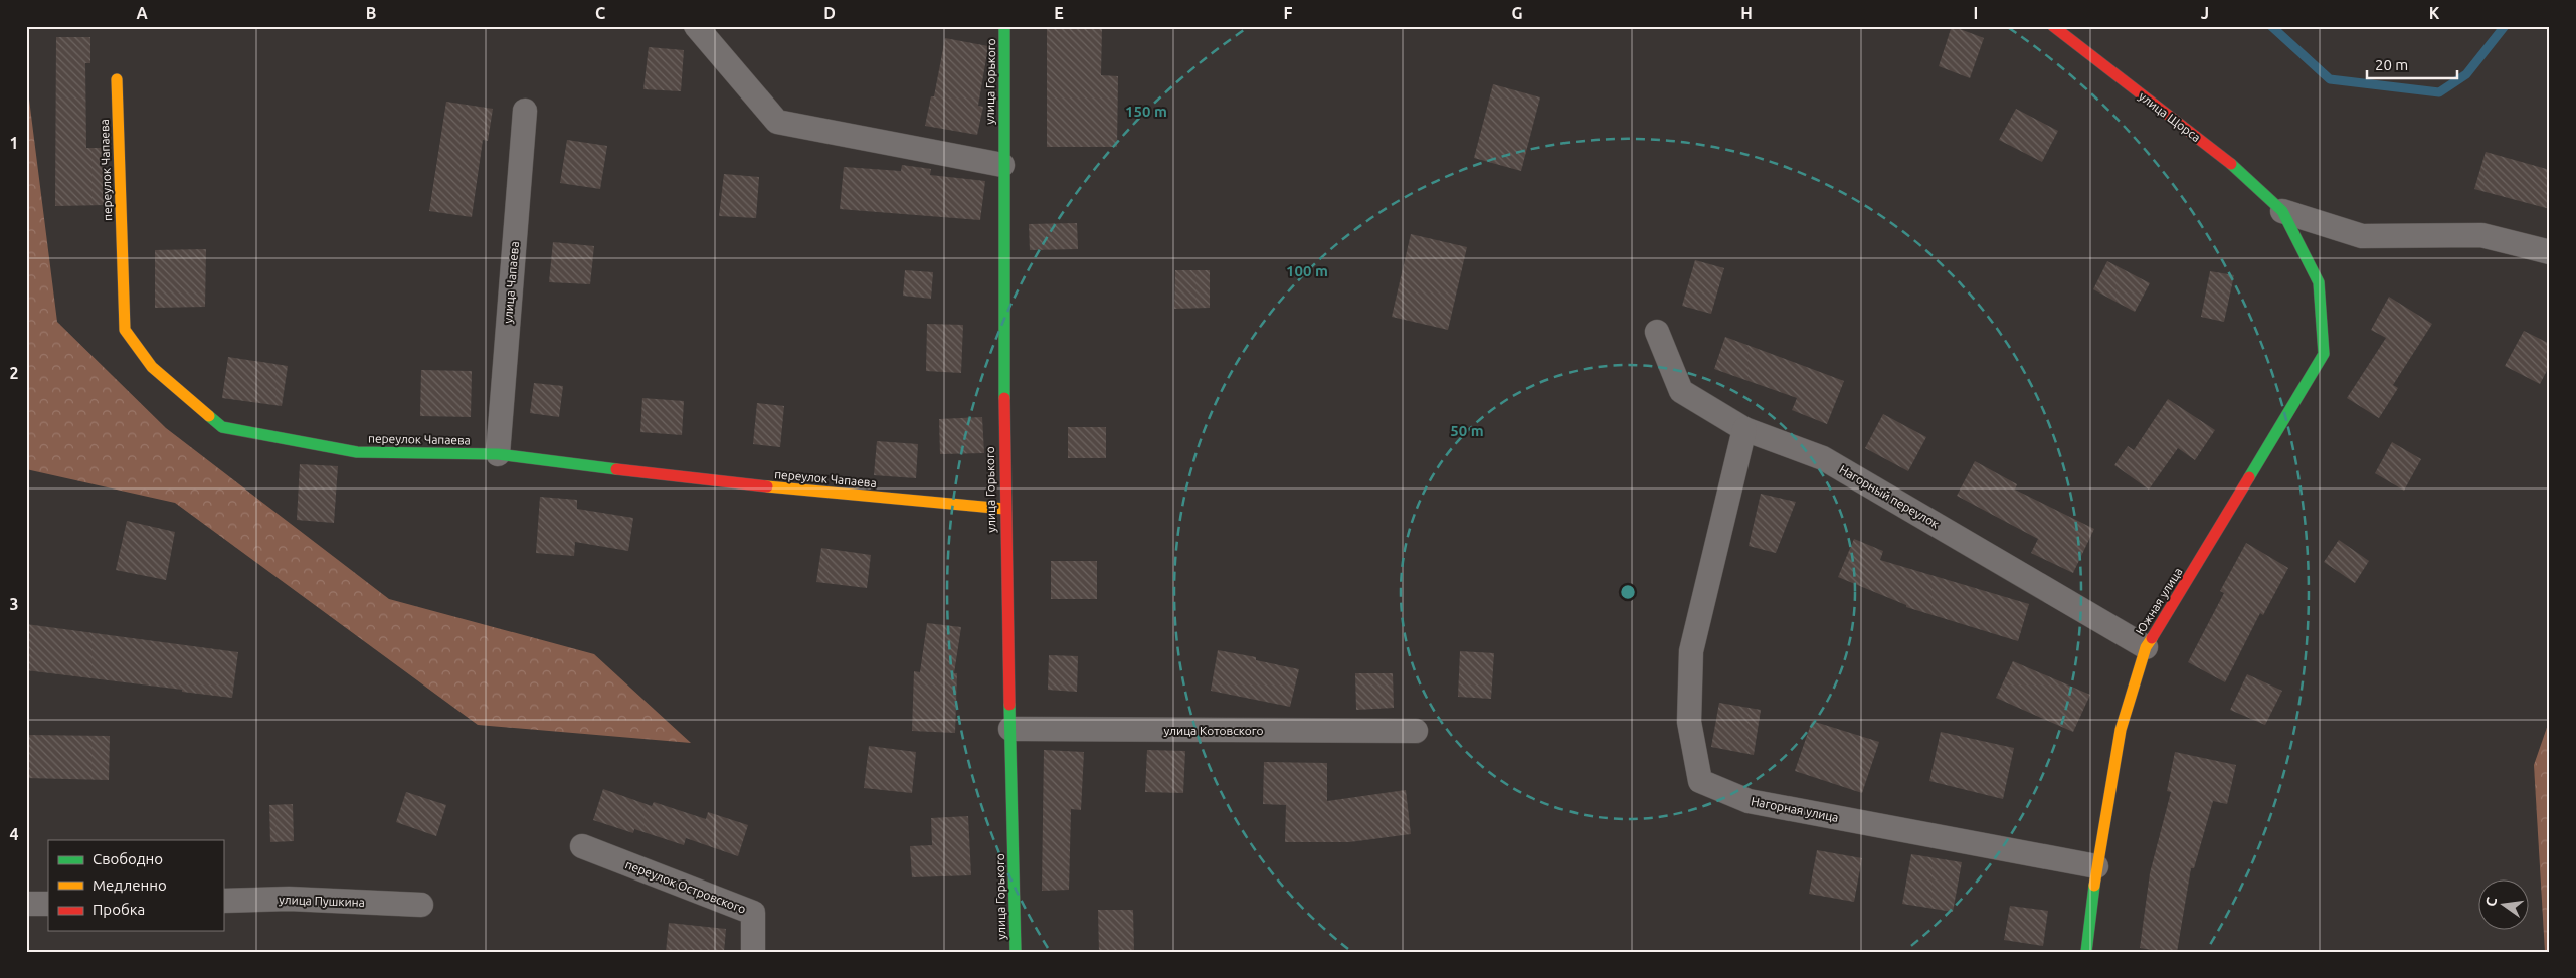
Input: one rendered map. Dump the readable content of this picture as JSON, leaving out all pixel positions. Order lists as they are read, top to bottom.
{
  "streets": {
    "street": [
      "улица Горького",
      "улица Щорса",
      "переулок Чапаева",
      "улица Чапаева",
      "Нагорный переулок",
      "Южная улица",
      "улица Котовского",
      "Нагорная улица",
      "переулок Островского",
      "улица Пушкина"
    ]
  },
  "crossings": [
    ["улица Горького", "переулок Чапаева"],
    ["улица Горького", "улица Котовского"],
    ["улица Щорса", "Южная улица"],
    ["переулок Чапаева", "улица Чапаева"],
    ["Нагорный переулок", "Южная улица"],
    ["Нагорный переулок", "Нагорная улица"],
    ["Южная улица", "Нагорная улица"]
  ],
  "legend": ["Свободно", "Медленно", "Пробка"],
  "scale_bar": "20 m",
  "north": "left",
  "grid": {
    "columns": [
      "A",
      "B",
      "C",
      "D",
      "E",
      "F",
      "G",
      "H",
      "I",
      "J",
      "K"
    ],
    "rows": [
      "1",
      "2",
      "3",
      "4"
    ]
  },
  "rings": ["150 m", "100 m", "50 m"]
}
